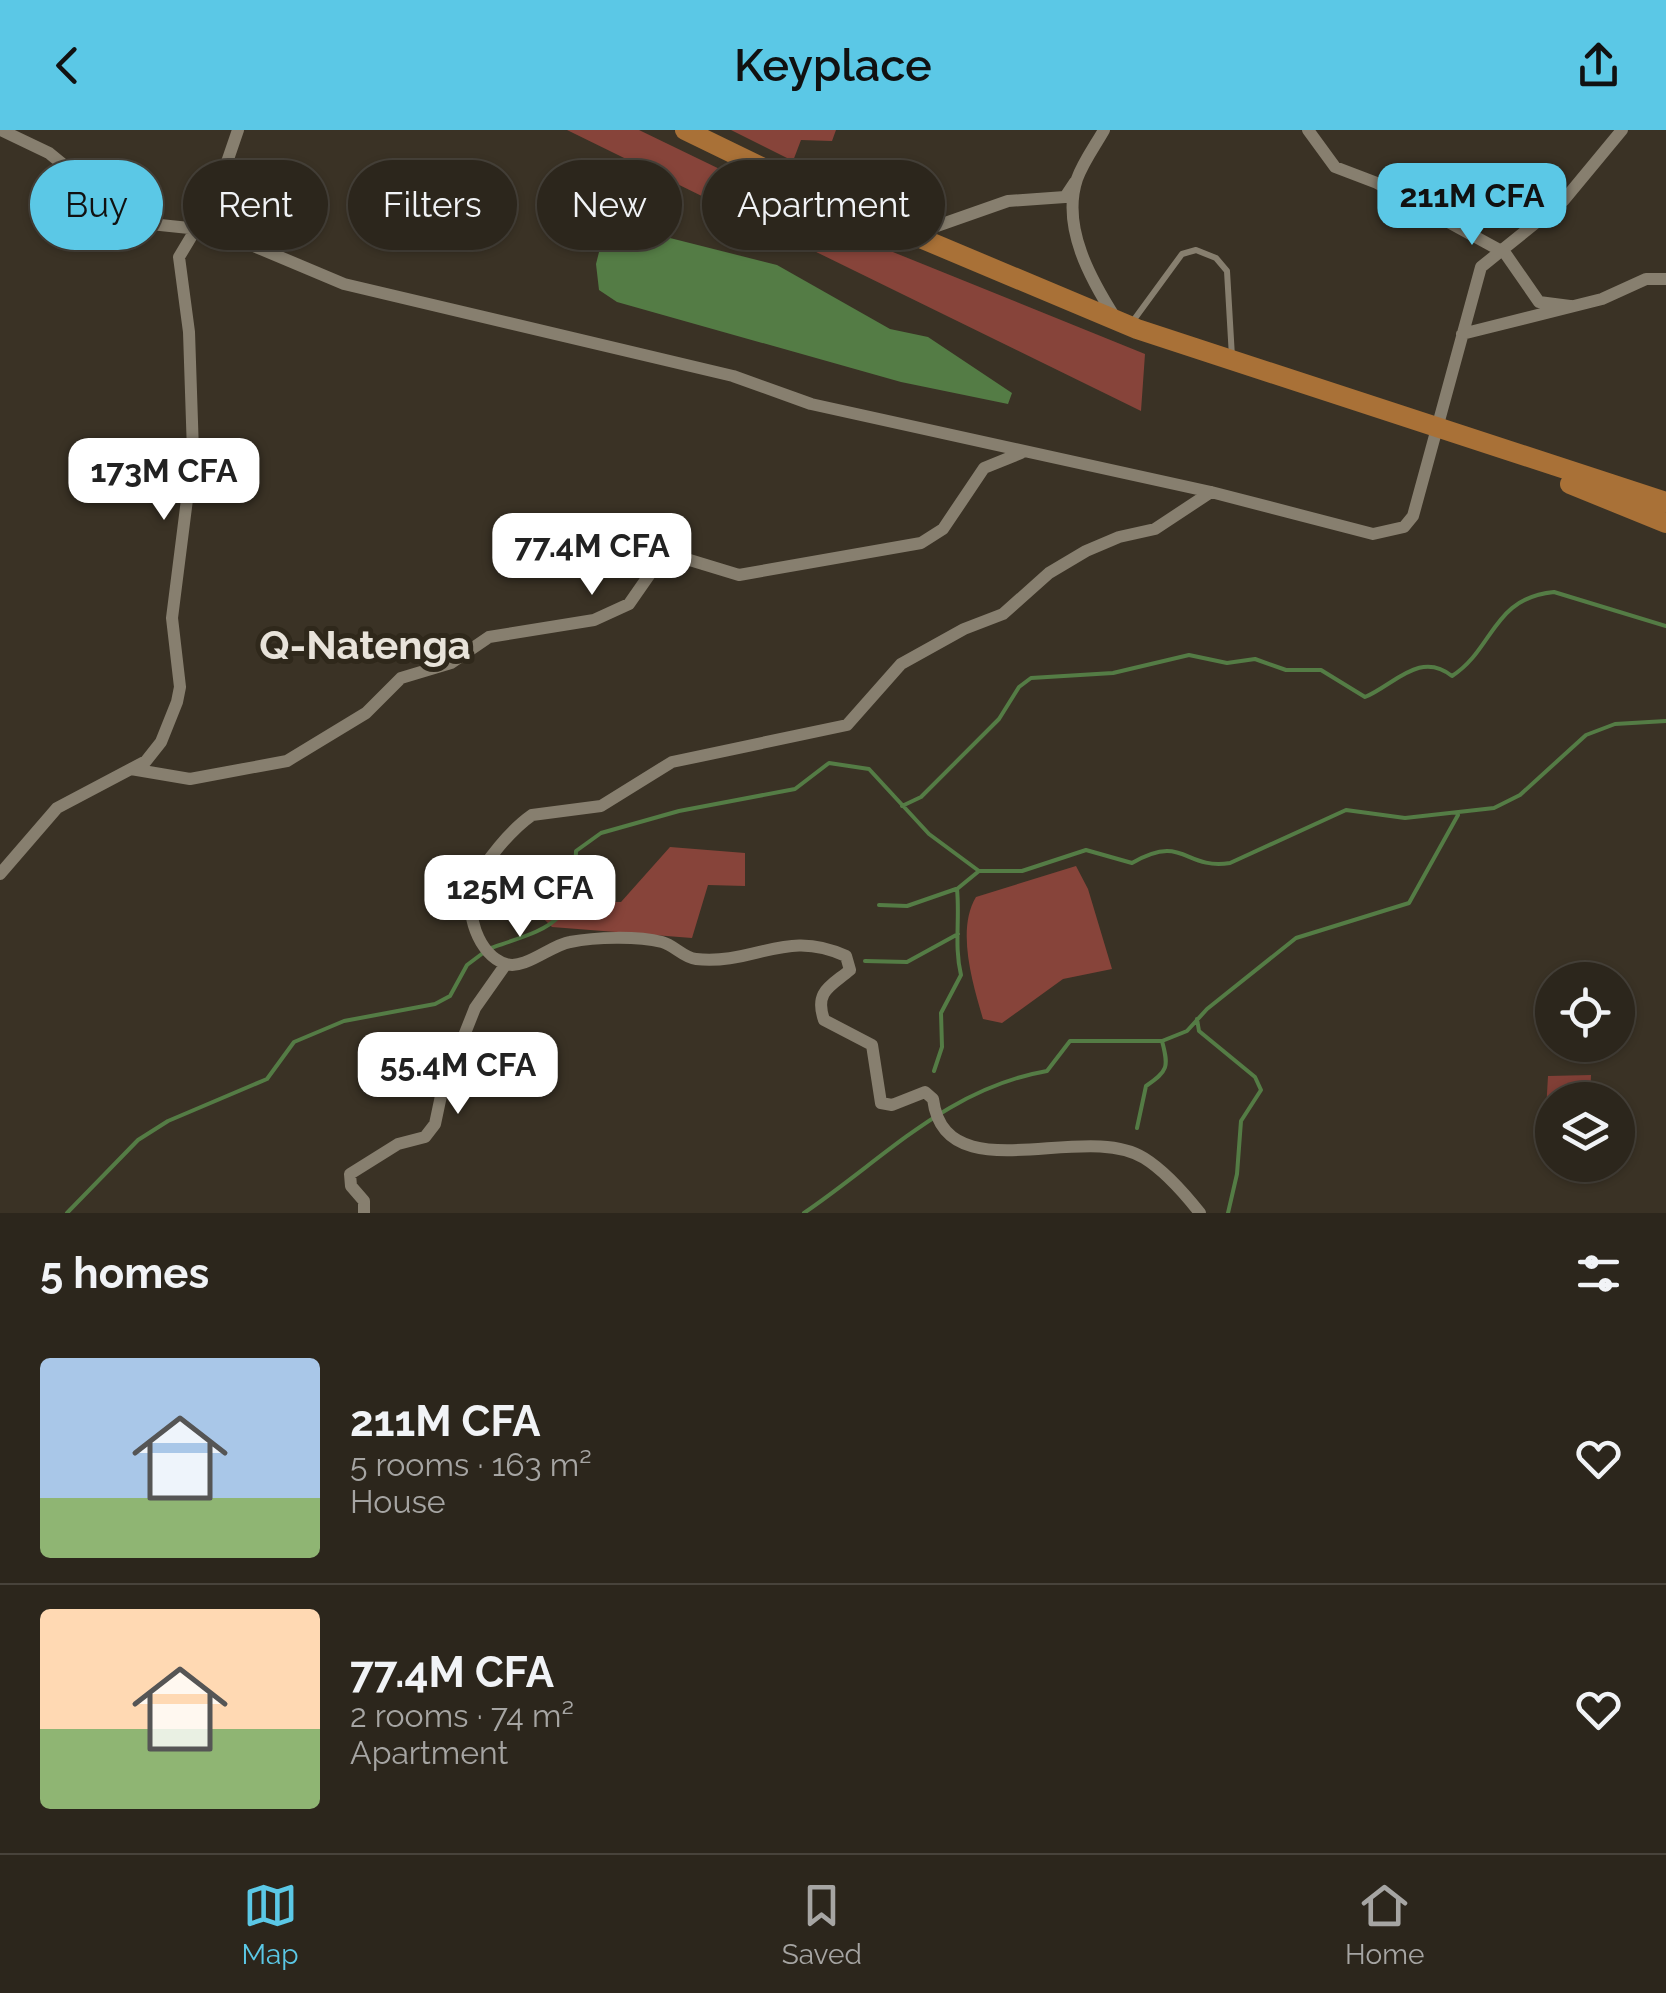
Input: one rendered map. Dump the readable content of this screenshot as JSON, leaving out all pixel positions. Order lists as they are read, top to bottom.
{
  "districts": ["Q-Natenga"],
  "page": {
    "header": "Keyplace",
    "chip": [
      "Buy",
      "Rent",
      "Filters",
      "New",
      "Apartment"
    ],
    "price": [
      "211M CFA",
      "173M CFA",
      "77.4M CFA",
      "125M CFA",
      "55.4M CFA"
    ],
    "heading": "5 homes",
    "list": [
      {
        "name": "211M CFA",
        "note": "5 rooms · 163 m² · House"
      },
      {
        "name": "77.4M CFA",
        "note": "2 rooms · 74 m² · Apartment"
      }
    ],
    "tabs": ["Map", "Saved", "Home"]
  }
}
